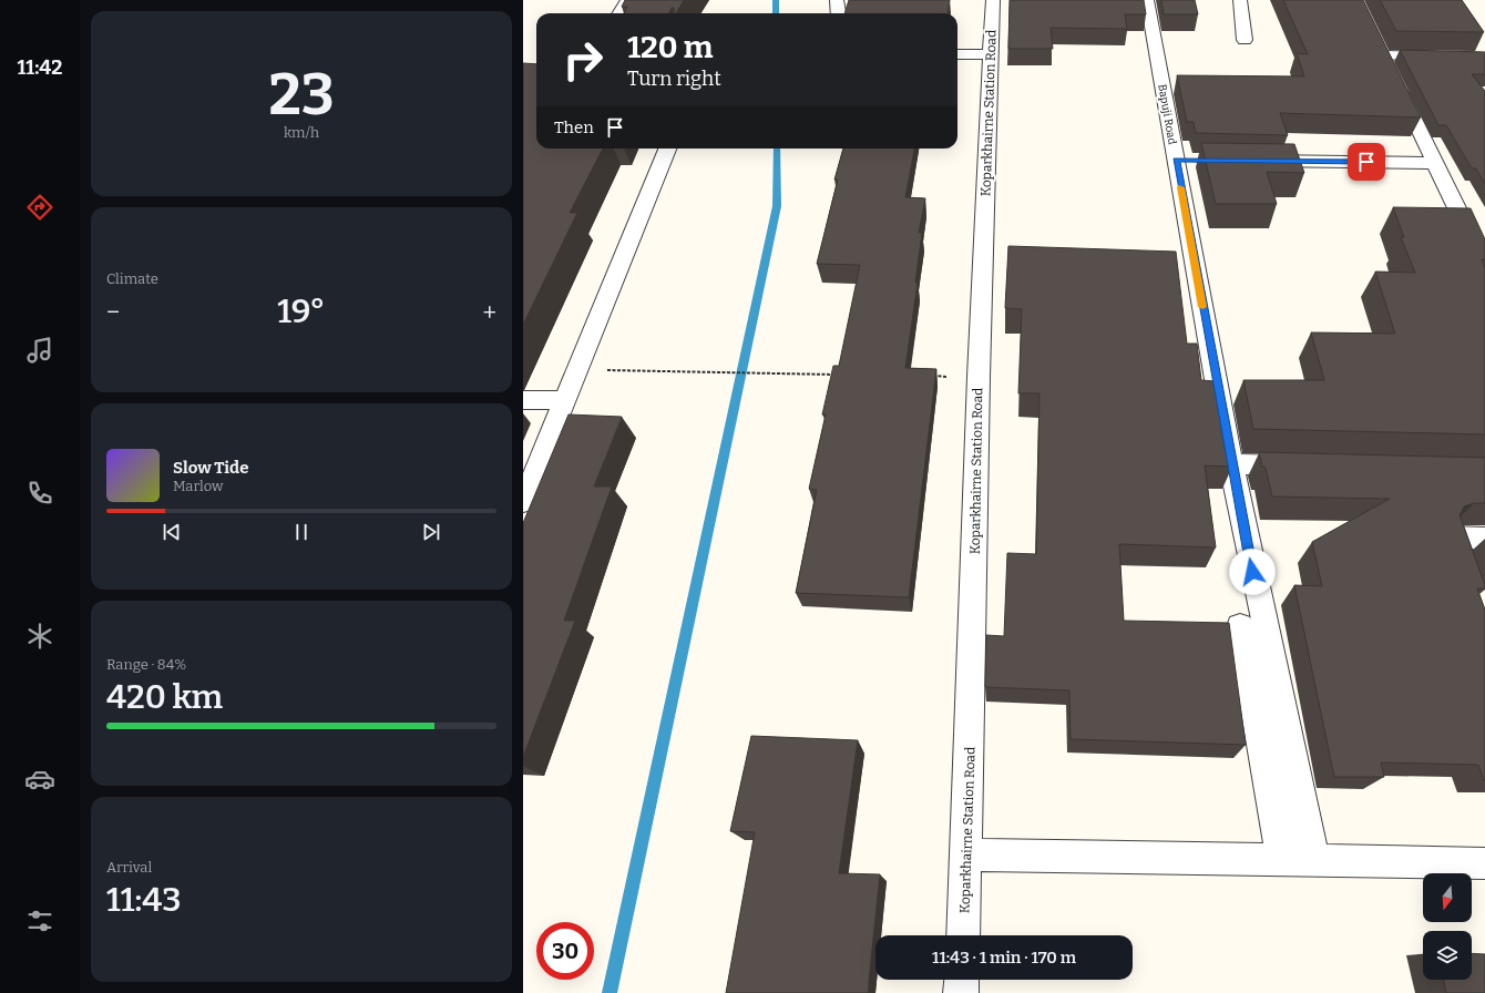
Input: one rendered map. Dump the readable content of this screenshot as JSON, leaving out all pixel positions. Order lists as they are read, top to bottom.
{
  "streets": {
    "street": ["Koparkhairne Station Road", "Bapuji Road"]
  },
  "north": "bottom",
  "page": {
    "tabs": "11:42",
    "tile": [
      ["23", "km/h"],
      "Climate",
      ["Range · 84%", "420 km"],
      ["Arrival", "11:43"]
    ],
    "turn": ["120 m", "Turn right"],
    "then": "Then",
    "heat": ["−", "19°", "+"],
    "song": ["Slow Tide", "Marlow"],
    "limit": "30",
    "trip": "11:43 · 1 min · 170 m"
  }
}
